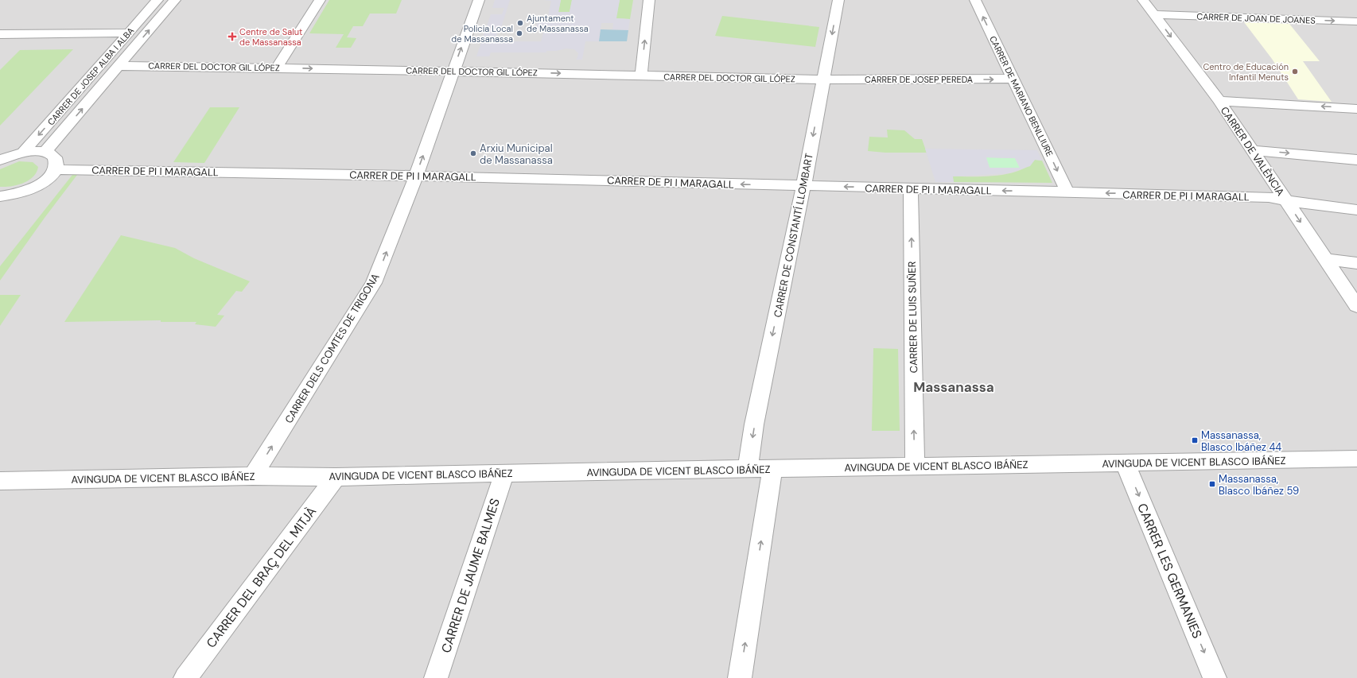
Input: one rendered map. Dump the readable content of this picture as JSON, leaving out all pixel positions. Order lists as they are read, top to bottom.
{
  "streets": {
    "street": [
      "CARRER DE JOAN DE JOANES",
      "CARRER DEL DOCTOR GIL LÓPEZ",
      "CARRER DE JOSEP ALBA I ALBA",
      "CARRER DE JOSEP PEREDA",
      "CARRER DE MARIANO BENLLIURE",
      "CARRER DE VALÈNCIA",
      "CARRER DE PI I MARAGALL",
      "CARRER DE CONSTANTÍ LLOMBART",
      "CARRER DE LUIS SUÑER",
      "CARRER DELS COMTES DE TRIGONA",
      "AVINGUDA DE VICENT BLASCO IBÁÑEZ",
      "CARRER LES GERMANIES",
      "CARRER DE JAUME BALMES",
      "CARRER DEL BRAÇ DEL MITJÀ"
    ]
  },
  "crossings": [
    ["CARRER DE JOAN DE JOANES", "CARRER DE VALÈNCIA"],
    ["CARRER DEL DOCTOR GIL LÓPEZ", "CARRER DE JOSEP ALBA I ALBA"],
    ["CARRER DEL DOCTOR GIL LÓPEZ", "CARRER DE JOSEP PEREDA"],
    ["CARRER DEL DOCTOR GIL LÓPEZ", "CARRER DE CONSTANTÍ LLOMBART"],
    ["CARRER DEL DOCTOR GIL LÓPEZ", "CARRER DELS COMTES DE TRIGONA"],
    ["CARRER DE JOSEP PEREDA", "CARRER DE MARIANO BENLLIURE"],
    ["CARRER DE JOSEP PEREDA", "CARRER DE CONSTANTÍ LLOMBART"],
    ["CARRER DE MARIANO BENLLIURE", "CARRER DE PI I MARAGALL"],
    ["CARRER DE VALÈNCIA", "CARRER DE PI I MARAGALL"],
    ["CARRER DE PI I MARAGALL", "CARRER DE CONSTANTÍ LLOMBART"],
    ["CARRER DE PI I MARAGALL", "CARRER DE LUIS SUÑER"],
    ["CARRER DE PI I MARAGALL", "CARRER DELS COMTES DE TRIGONA"],
    ["CARRER DE CONSTANTÍ LLOMBART", "AVINGUDA DE VICENT BLASCO IBÁÑEZ"],
    ["CARRER DE LUIS SUÑER", "AVINGUDA DE VICENT BLASCO IBÁÑEZ"],
    ["CARRER DELS COMTES DE TRIGONA", "AVINGUDA DE VICENT BLASCO IBÁÑEZ"],
    ["AVINGUDA DE VICENT BLASCO IBÁÑEZ", "CARRER LES GERMANIES"],
    ["AVINGUDA DE VICENT BLASCO IBÁÑEZ", "CARRER DE JAUME BALMES"],
    ["AVINGUDA DE VICENT BLASCO IBÁÑEZ", "CARRER DEL BRAÇ DEL MITJÀ"]
  ],
  "one_way": [
    "CARRER DEL DOCTOR GIL LÓPEZ",
    "CARRER DE JOSEP PEREDA",
    "CARRER DE VALÈNCIA",
    "CARRER DE PI I MARAGALL",
    "CARRER DE CONSTANTÍ LLOMBART",
    "CARRER DE LUIS SUÑER",
    "CARRER DELS COMTES DE TRIGONA",
    "CARRER LES GERMANIES"
  ],
  "districts": ["Massanassa"],
  "places": {
    "other": [
      "Ajuntament de Massanassa",
      "Policia Local de Massanassa",
      "Centro de Educación Infantil Menuts",
      "Arxiu Municipal de Massanassa"
    ],
    "health": ["Centre de Salut de Massanassa"],
    "transit": ["Massanassa, Blasco Ibáñez 44", "Massanassa, Blasco Ibáñez 59"]
  }
}
